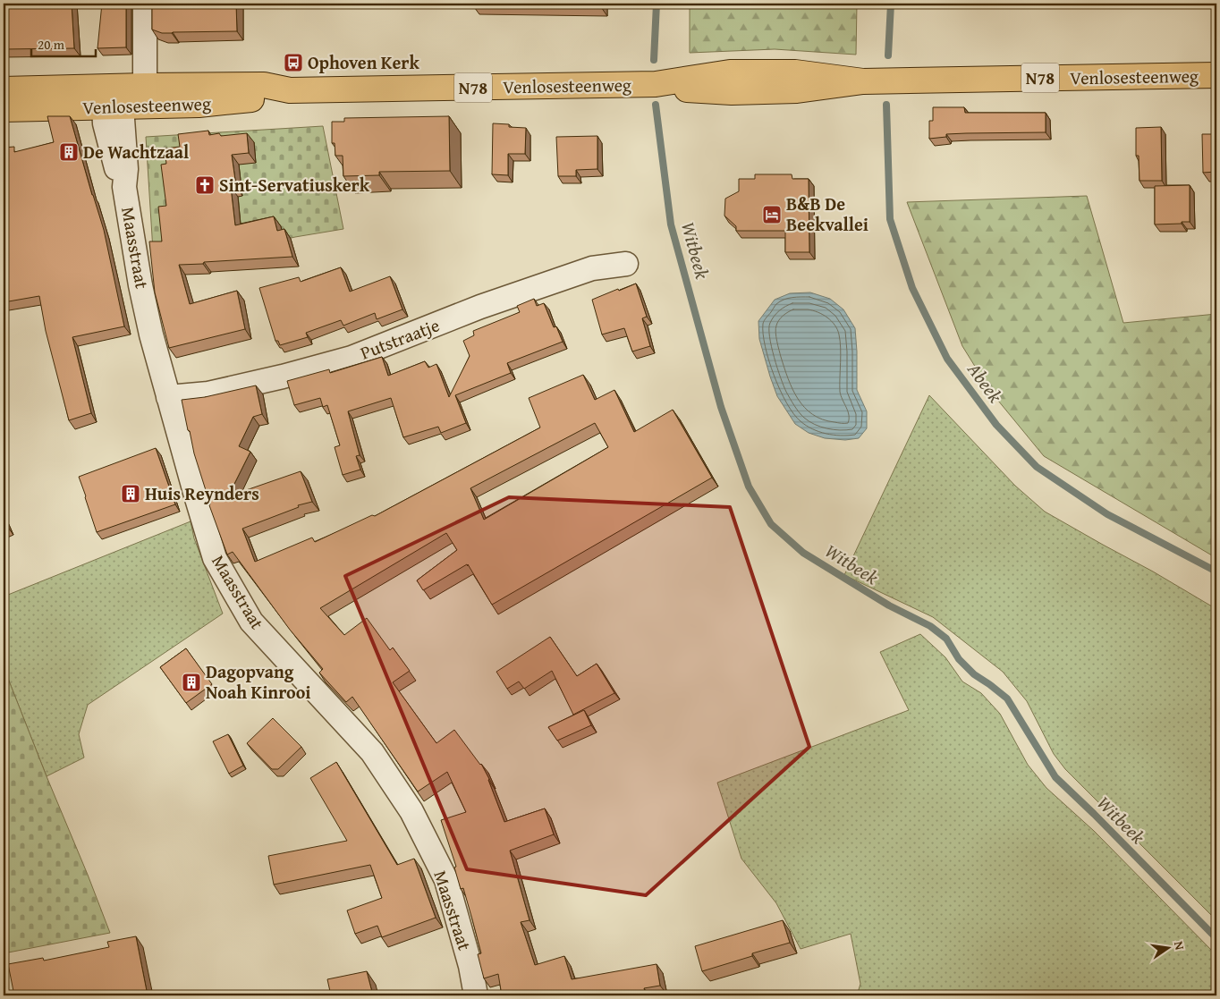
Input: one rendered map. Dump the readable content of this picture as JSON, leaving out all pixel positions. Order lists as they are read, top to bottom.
{
  "streets": {
    "main road": ["Venlosesteenweg", "N78"],
    "street": ["Maasstraat", "Putstraatje"]
  },
  "crossings": [
    ["Venlosesteenweg", "Maasstraat"],
    ["Maasstraat", "Putstraatje"]
  ],
  "water": ["Witbeek", "Abeek"],
  "places": {
    "bus stop": ["Ophoven Kerk"],
    "building": ["De Wachtzaal", "Huis Reynders", "Dagopvang Noah Kinrooi"],
    "church": ["Sint-Servatiuskerk"],
    "hotel": ["B&B De Beekvallei"]
  },
  "scale_bar": "20 m",
  "north": "right"
}
